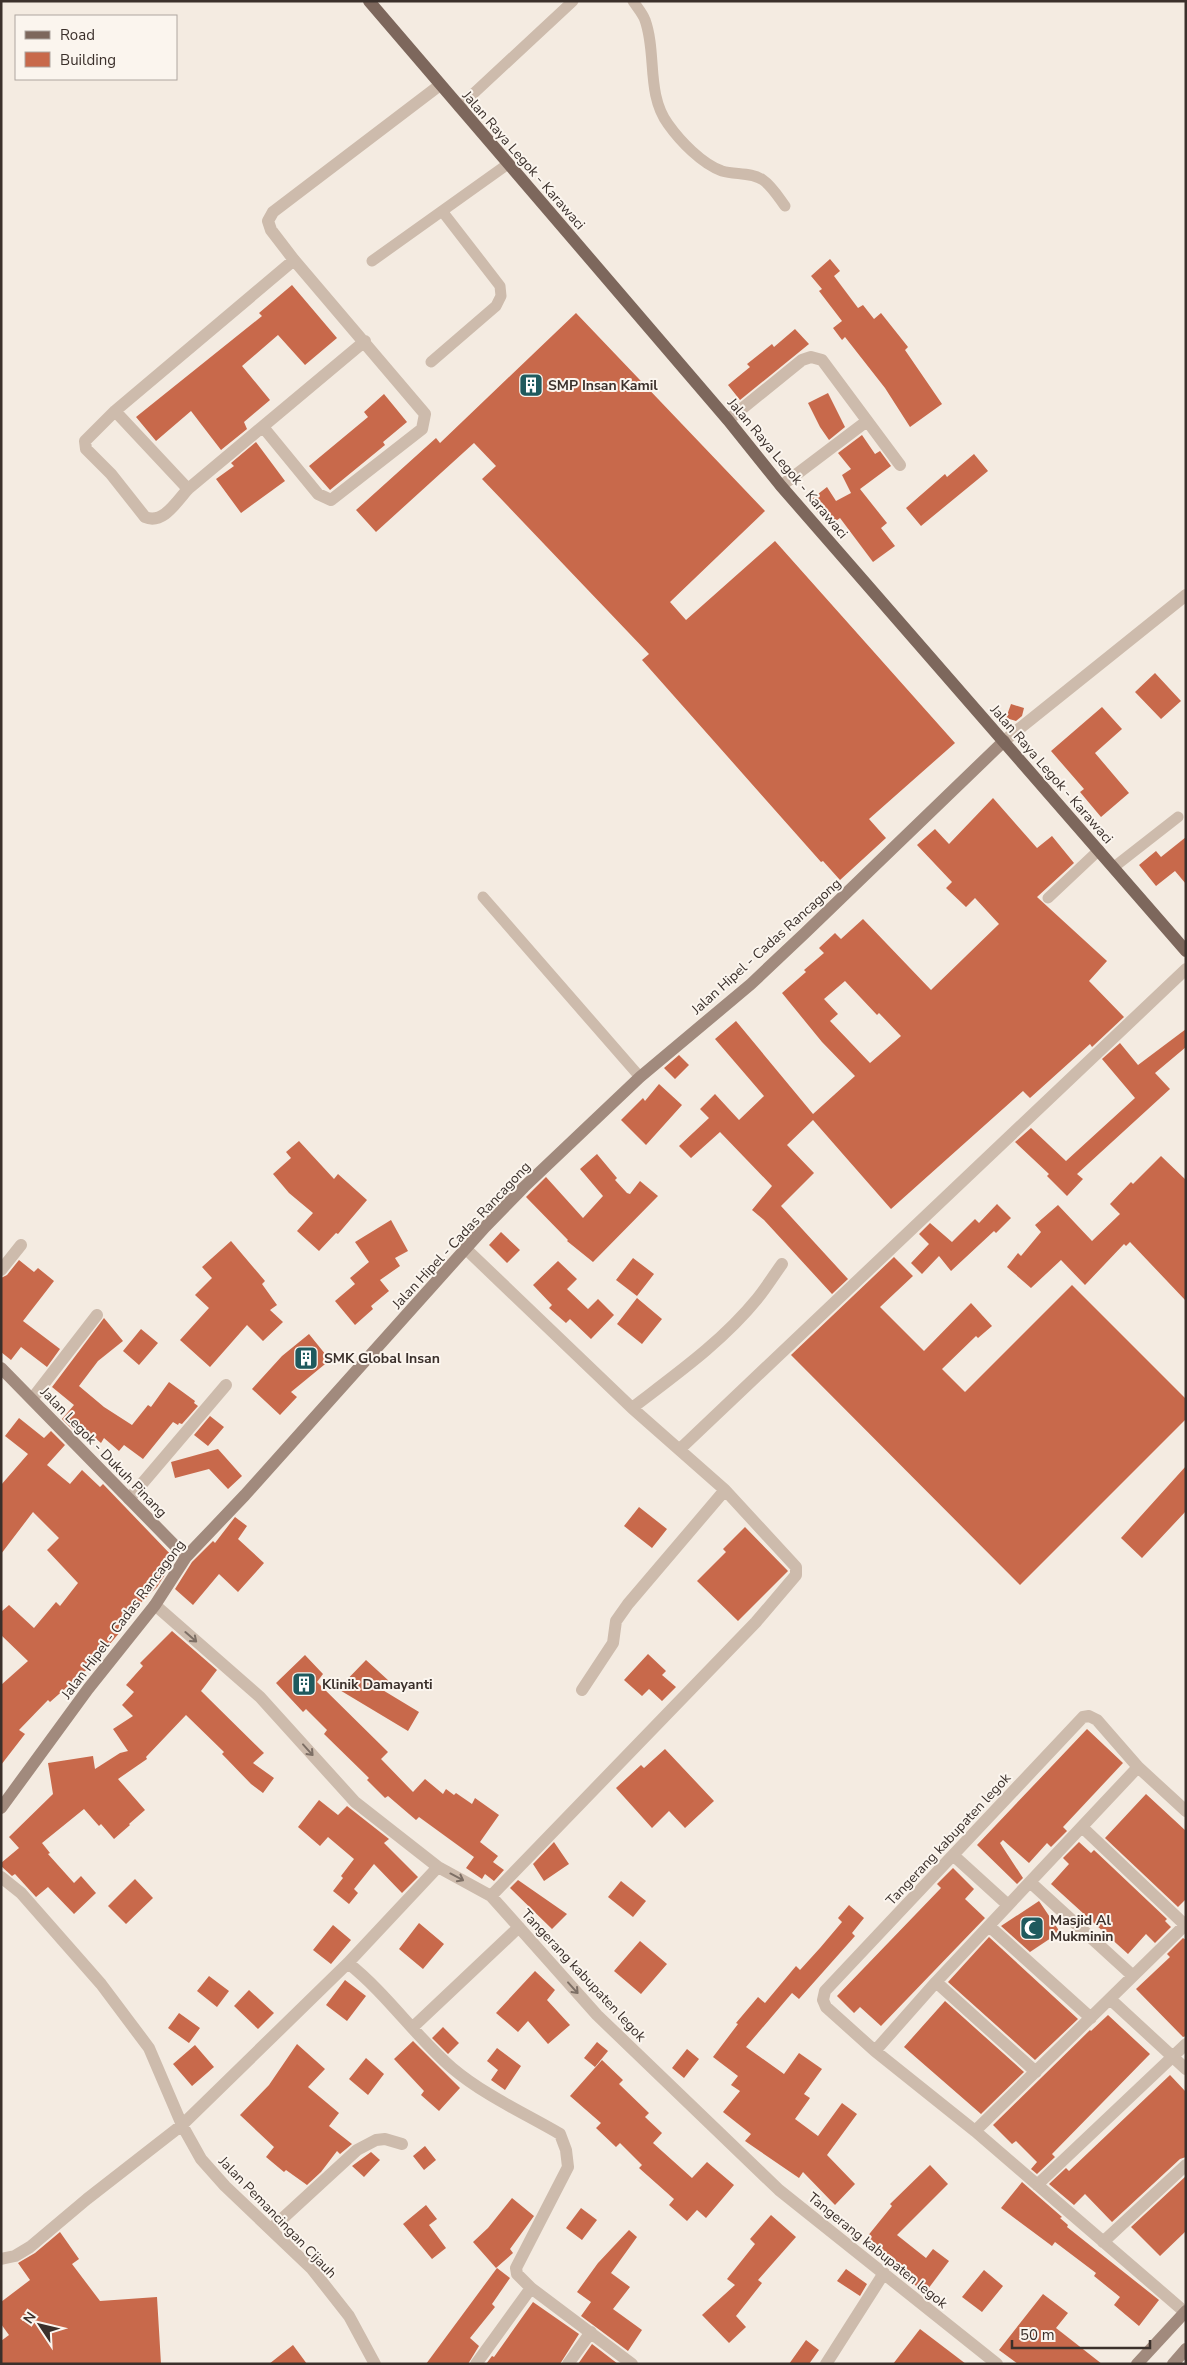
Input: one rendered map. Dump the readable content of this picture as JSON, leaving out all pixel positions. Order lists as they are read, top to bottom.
{
  "streets": {
    "main road": ["Jalan Raya Legok - Karawaci"],
    "street": [
      "Jalan Hipel - Cadas Rancagong",
      "Jalan Legok - Dukuh Pinang",
      "Tangerang kabupaten legok",
      "Jalan Pemancingan Cijauh"
    ]
  },
  "crossings": [
    ["Jalan Raya Legok - Karawaci", "Jalan Hipel - Cadas Rancagong"],
    ["Jalan Hipel - Cadas Rancagong", "Jalan Legok - Dukuh Pinang"],
    ["Jalan Hipel - Cadas Rancagong", "Tangerang kabupaten legok"]
  ],
  "one_way": ["Tangerang kabupaten legok"],
  "places": {
    "building": ["SMP Insan Kamil", "SMK Global Insan", "Klinik Damayanti"],
    "mosque": ["Masjid Al Mukminin"]
  },
  "legend": ["Road", "Building"],
  "scale_bar": "50 m",
  "north": "top left"
}
